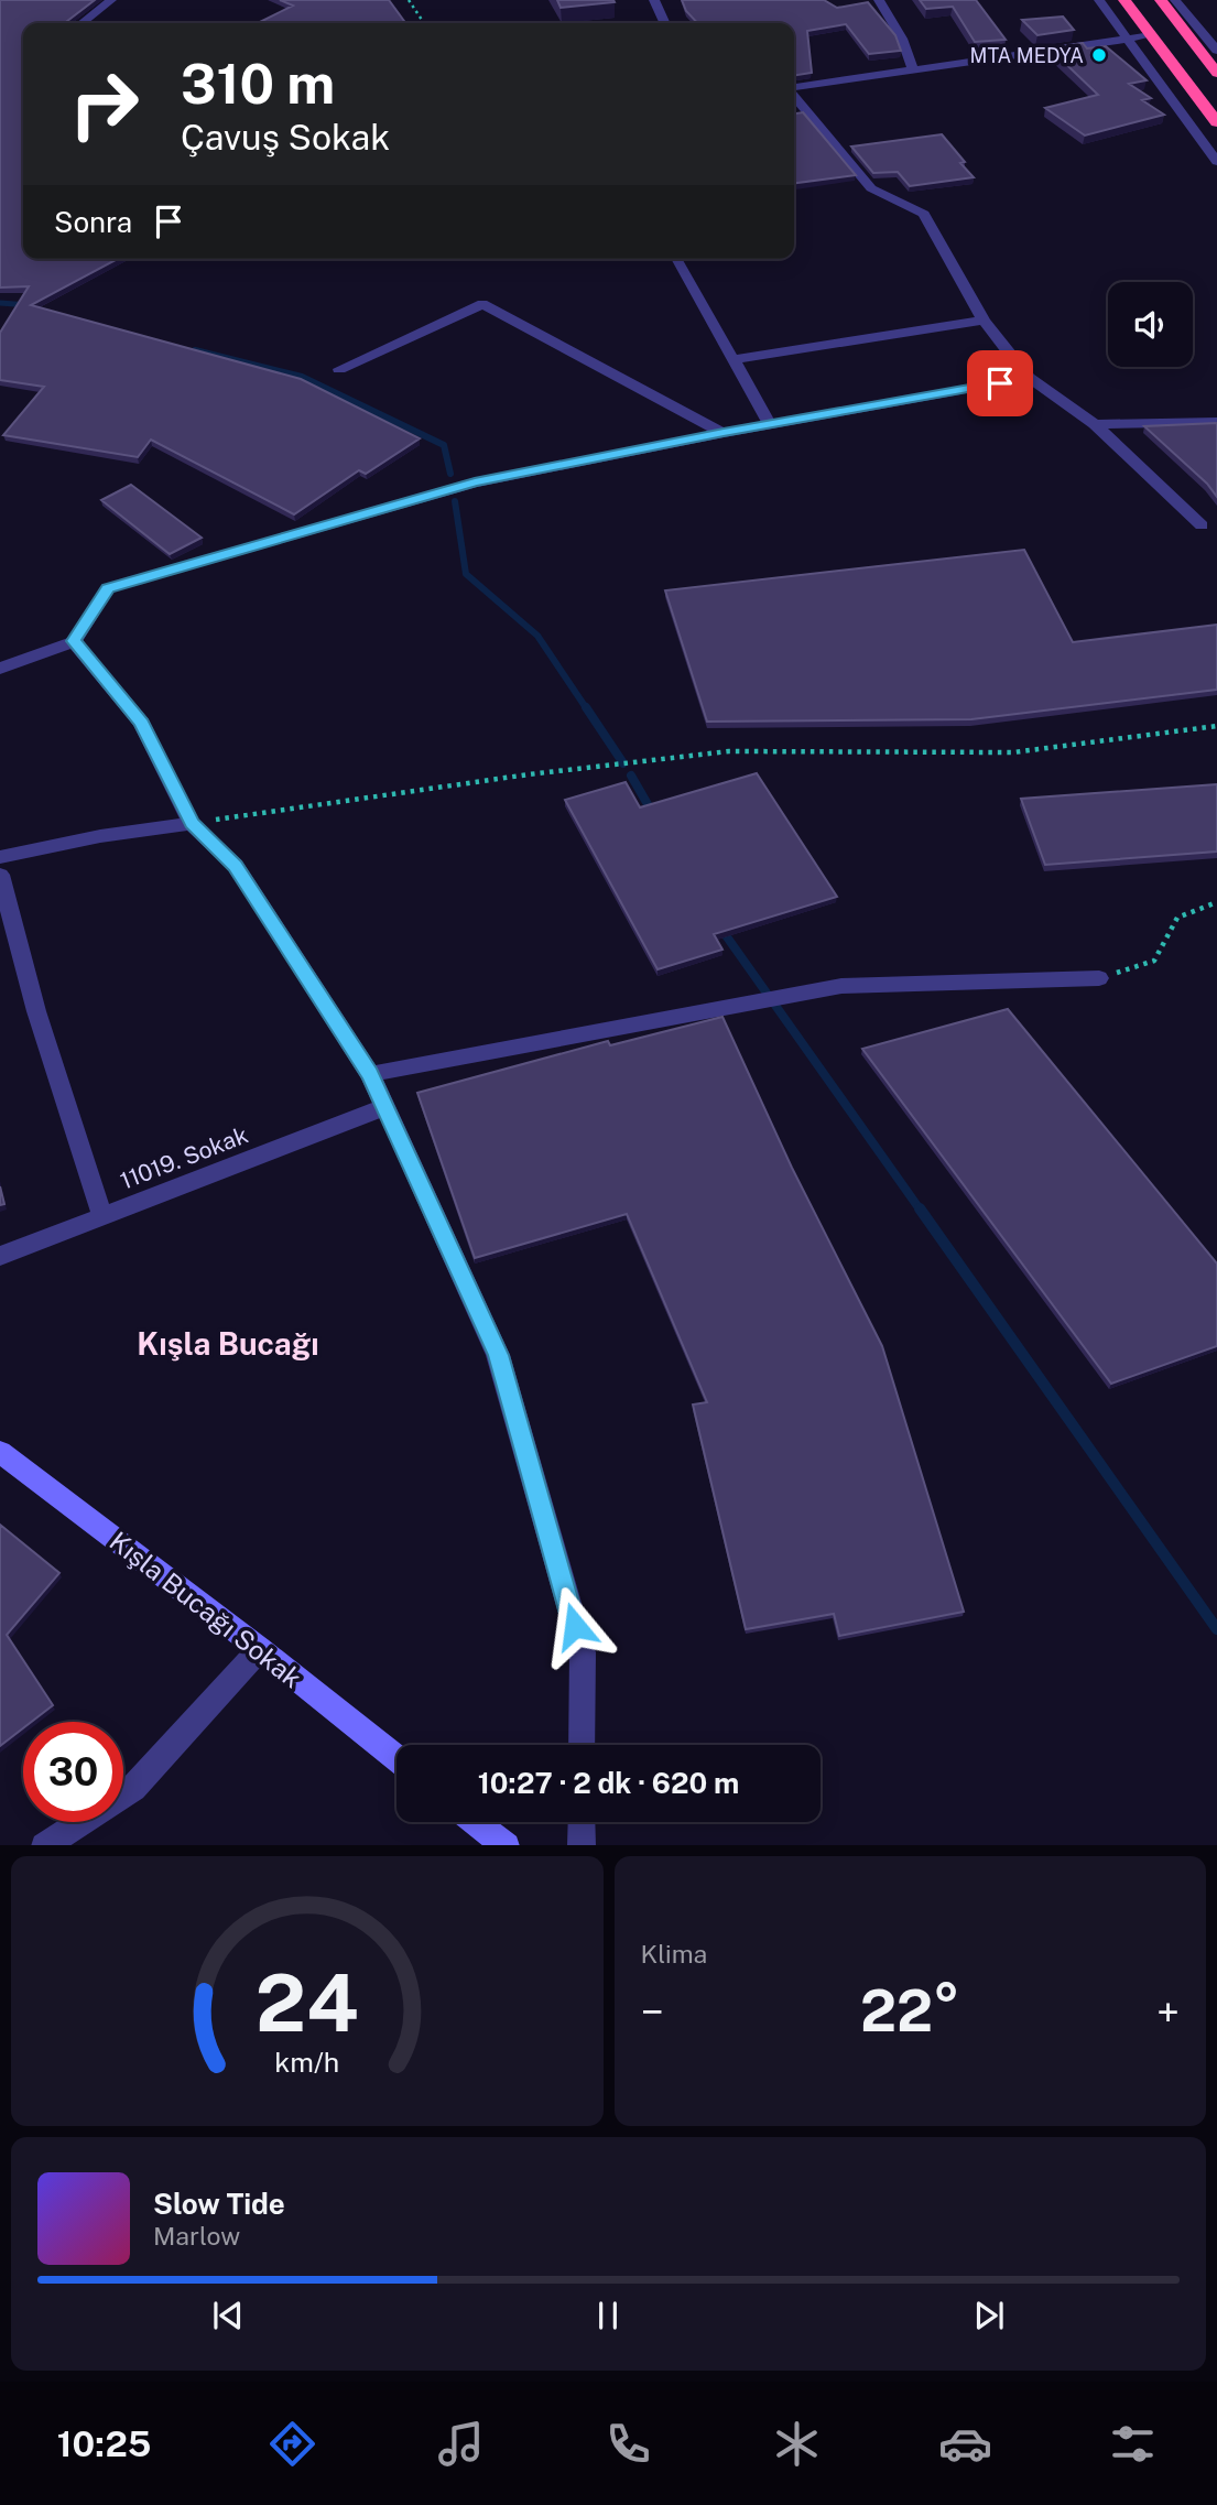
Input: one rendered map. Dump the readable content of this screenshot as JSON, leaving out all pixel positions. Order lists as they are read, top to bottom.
{
  "streets": {
    "street": ["11019. Sokak", "Kışla Bucağı Sokak"]
  },
  "districts": ["Kışla Bucağı"],
  "places": ["MTA MEDYA"],
  "page": {
    "turn": ["310 m", "Çavuş Sokak"],
    "then": "Sonra",
    "limit": "30",
    "trip": "10:27 · 2 dk · 620 m",
    "tile": "Klima",
    "heat": ["−", "22°", "+"],
    "song": ["Slow Tide", "Marlow"],
    "tabs": "10:25",
    "gauge": ["24", "km/h"]
  }
}
